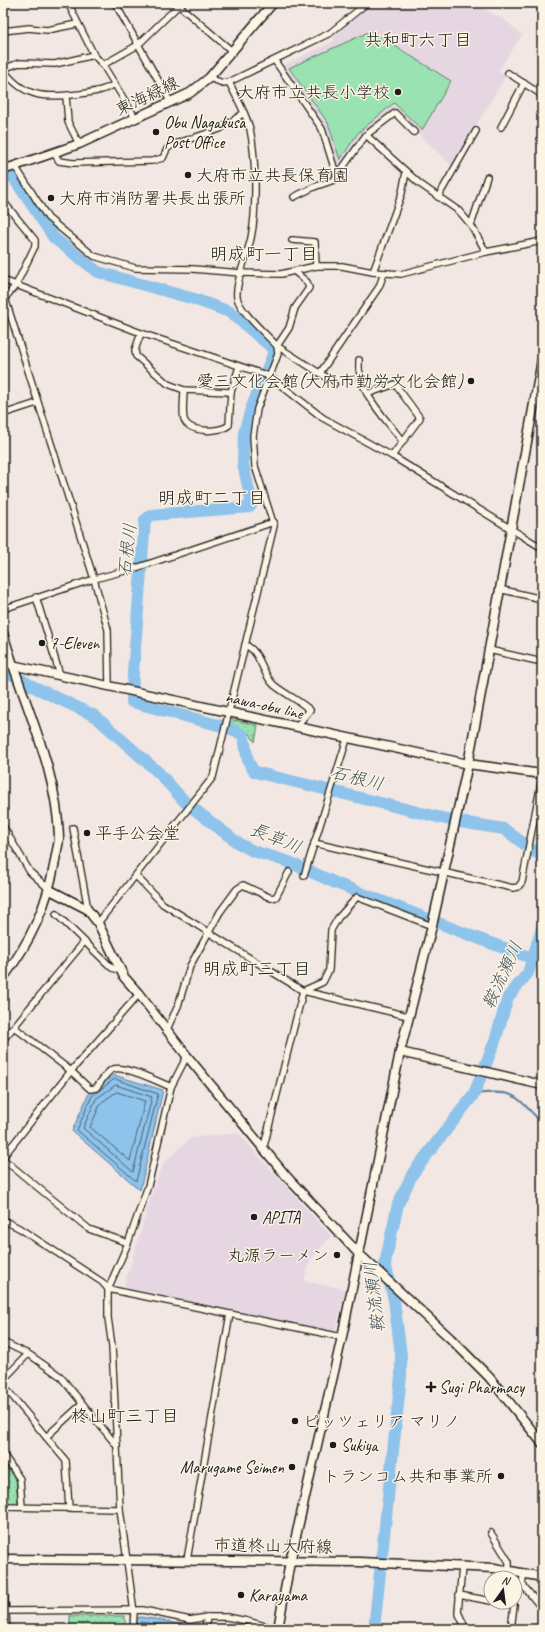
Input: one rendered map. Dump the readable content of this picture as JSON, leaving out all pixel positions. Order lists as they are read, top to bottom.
{
  "streets": {
    "street": ["東海緑線", "nawa-obu line", "市道柊山大府線"]
  },
  "districts": [
    "共和町六丁目",
    "明成町一丁目",
    "明成町二丁目",
    "明成町三丁目",
    "柊山町三丁目"
  ],
  "water": ["石根川", "長草川", "鞍流瀬川"],
  "places": {
    "other": [
      "大府市立共長小学校",
      "Obu Nagakusa Post Office",
      "大府市立共長保育園",
      "大府市消防署共長出張所",
      "愛三文化会館(大府市勤労文化会館)",
      "7-Eleven",
      "平手公会堂",
      "APITA",
      "丸源ラーメン",
      "ピッツェリア マリノ",
      "Sukiya",
      "Marugame Seimen",
      "トランコム共和事業所",
      "Karayama"
    ],
    "health": ["Sugi Pharmacy"]
  },
  "north": "top"
}
